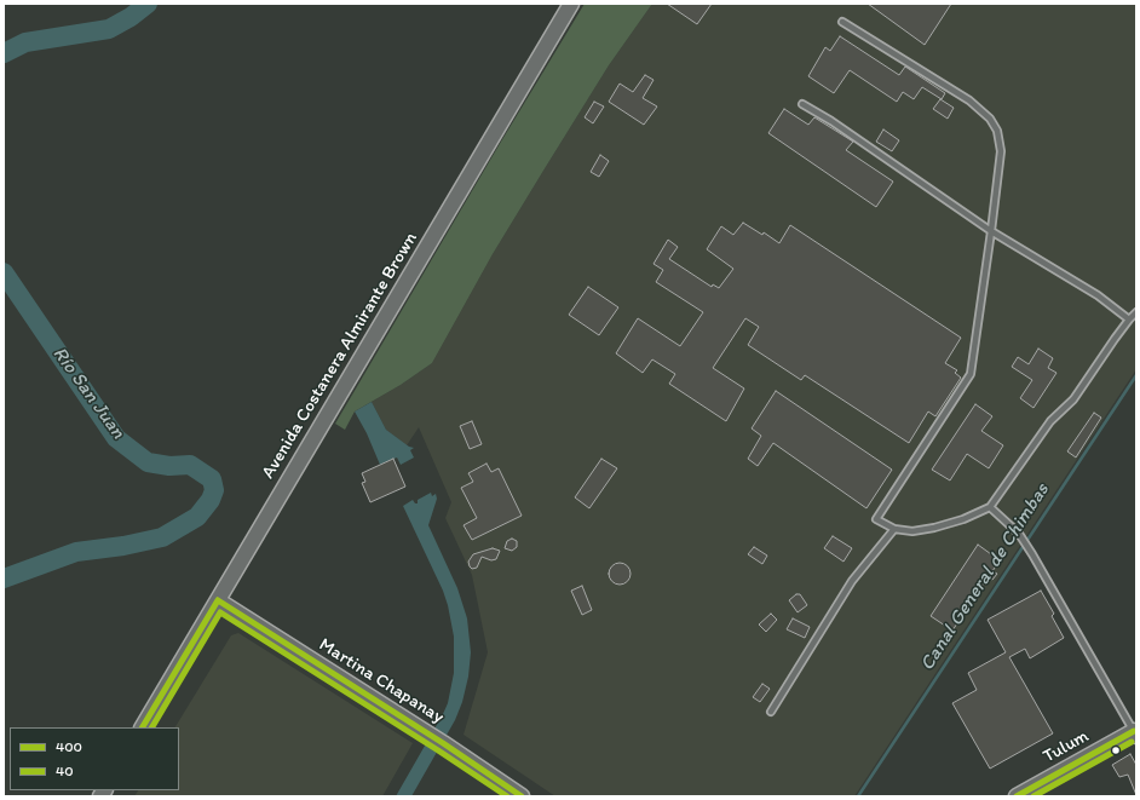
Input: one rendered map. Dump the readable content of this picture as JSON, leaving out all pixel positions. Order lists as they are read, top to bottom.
{
  "streets": {
    "main road": ["Avenida Costanera Almirante Brown", "Martina Chapanay", "Tulum"]
  },
  "crossings": [
    ["Avenida Costanera Almirante Brown", "Martina Chapanay"]
  ],
  "water": ["Río San Juan", "Canal General de Chimbas"],
  "lines": ["transit line 400", "transit line 40"],
  "legend": ["400", "40"]
}
